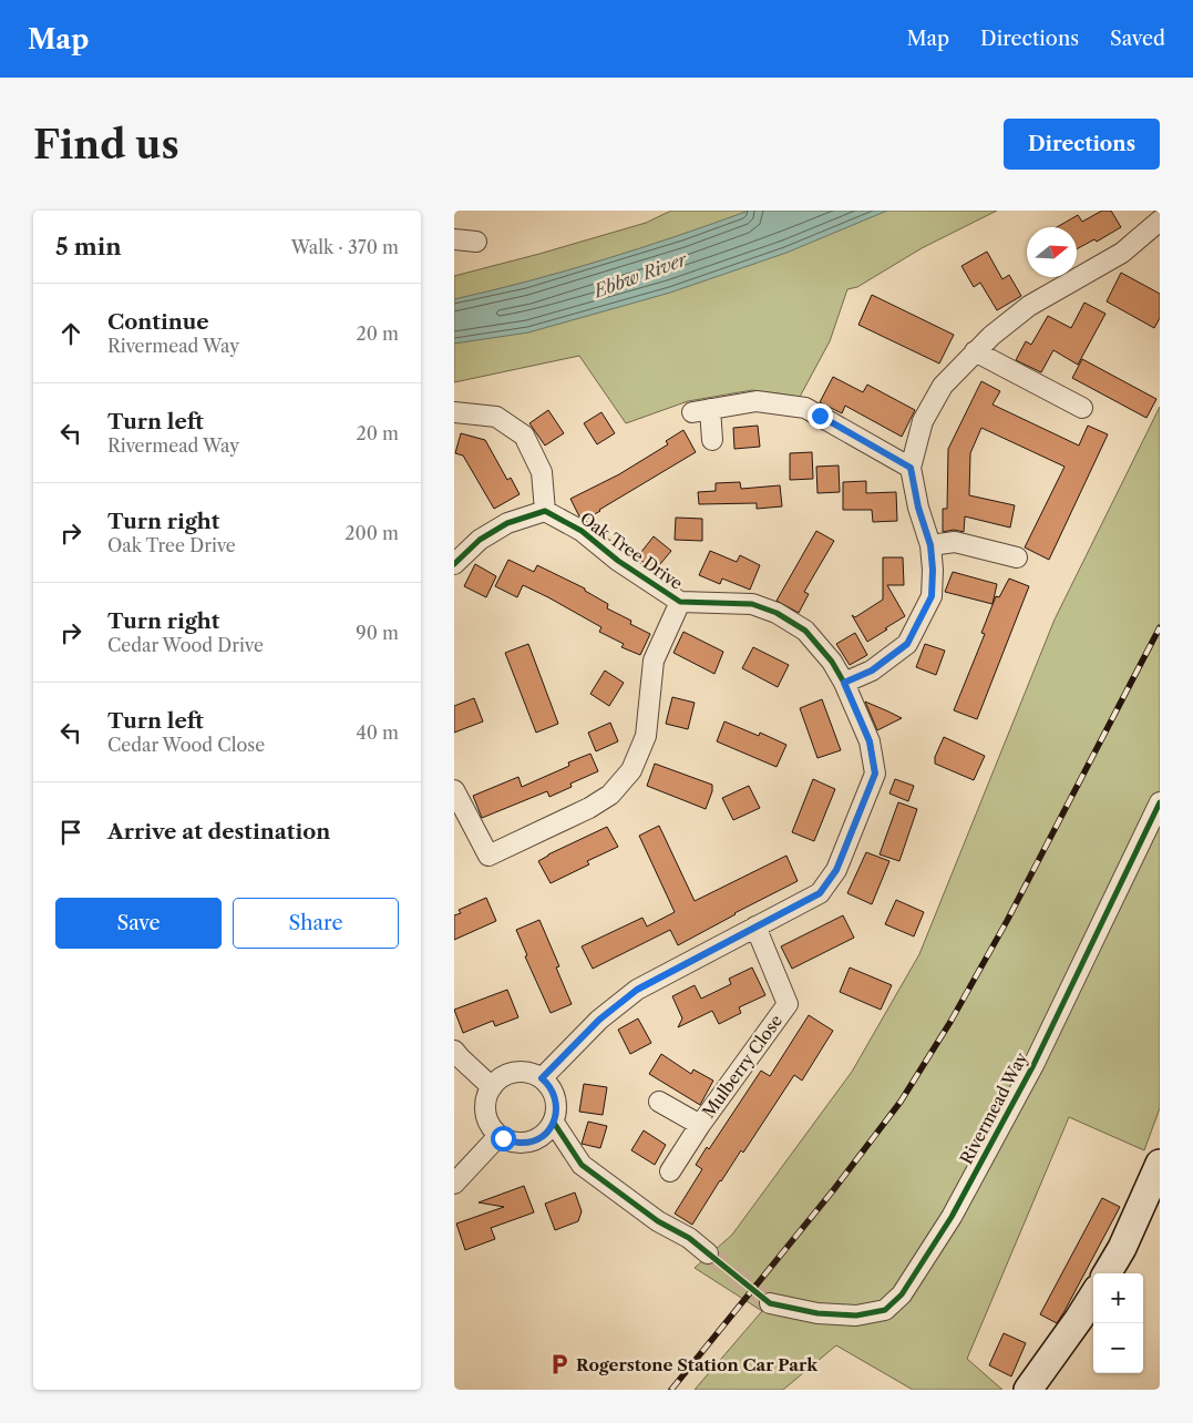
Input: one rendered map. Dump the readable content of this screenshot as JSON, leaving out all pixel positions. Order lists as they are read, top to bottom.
{
  "streets": {
    "street": ["Oak Tree Drive", "Mulberry Close", "Rivermead Way"]
  },
  "crossings": [
    ["Oak Tree Drive", "Mulberry Close"]
  ],
  "water": ["Ebbw River"],
  "places": {
    "parking": ["Rogerstone Station Car Park"]
  },
  "north": "right",
  "page": {
    "header": "Map",
    "nav": ["Map", "Directions", "Saved"],
    "buttons": [
      "Directions",
      ["Save", "Share"]
    ],
    "title": "Find us",
    "heading": ["5 min", "Walk · 370 m"],
    "list": [
      ["Continue", "Rivermead Way", "20 m"],
      ["Turn left", "Rivermead Way", "20 m"],
      ["Turn right", "Oak Tree Drive", "200 m"],
      ["Turn right", "Cedar Wood Drive", "90 m"],
      ["Turn left", "Cedar Wood Close", "40 m"],
      "Arrive at destination"
    ],
    "map_buttons": ["+", "−"]
  }
}
